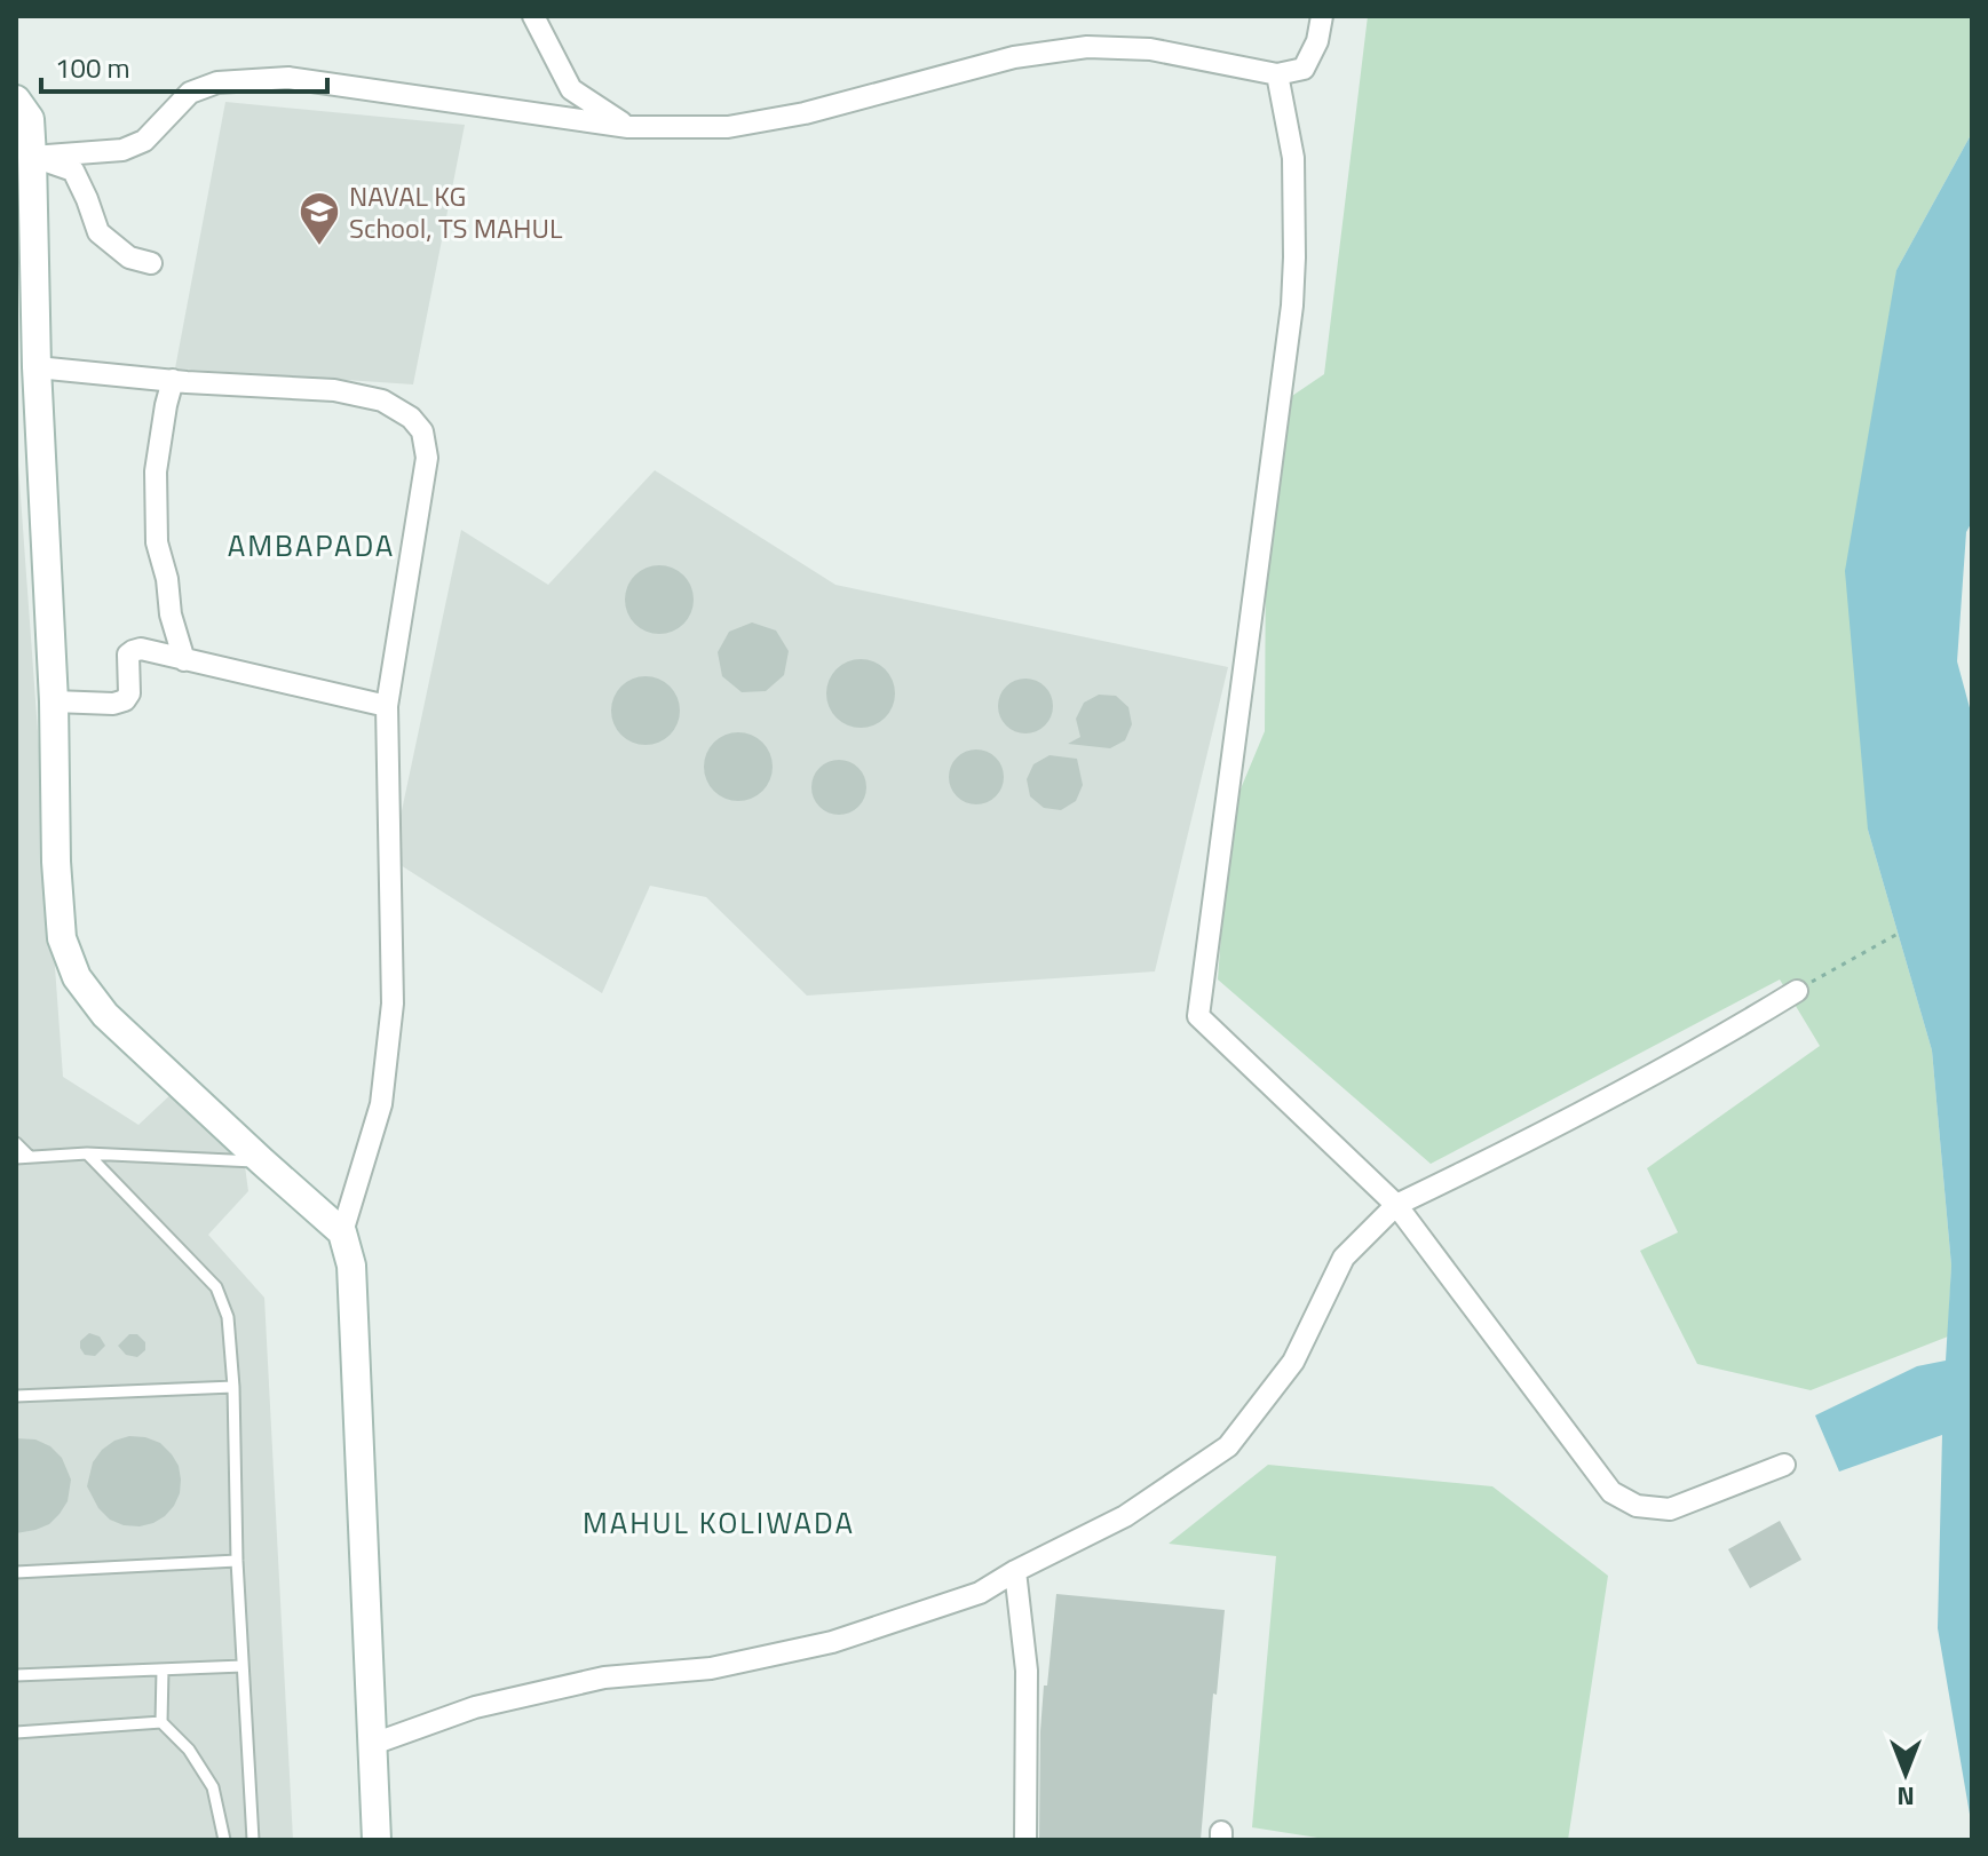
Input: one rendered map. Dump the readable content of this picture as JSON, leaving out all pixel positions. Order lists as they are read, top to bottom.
{
  "districts": ["AMBAPADA", "MAHUL KOLIWADA"],
  "places": {
    "school or university": ["NAVAL KG School, TS MAHUL"]
  },
  "scale_bar": "100 m",
  "north": "bottom"
}
